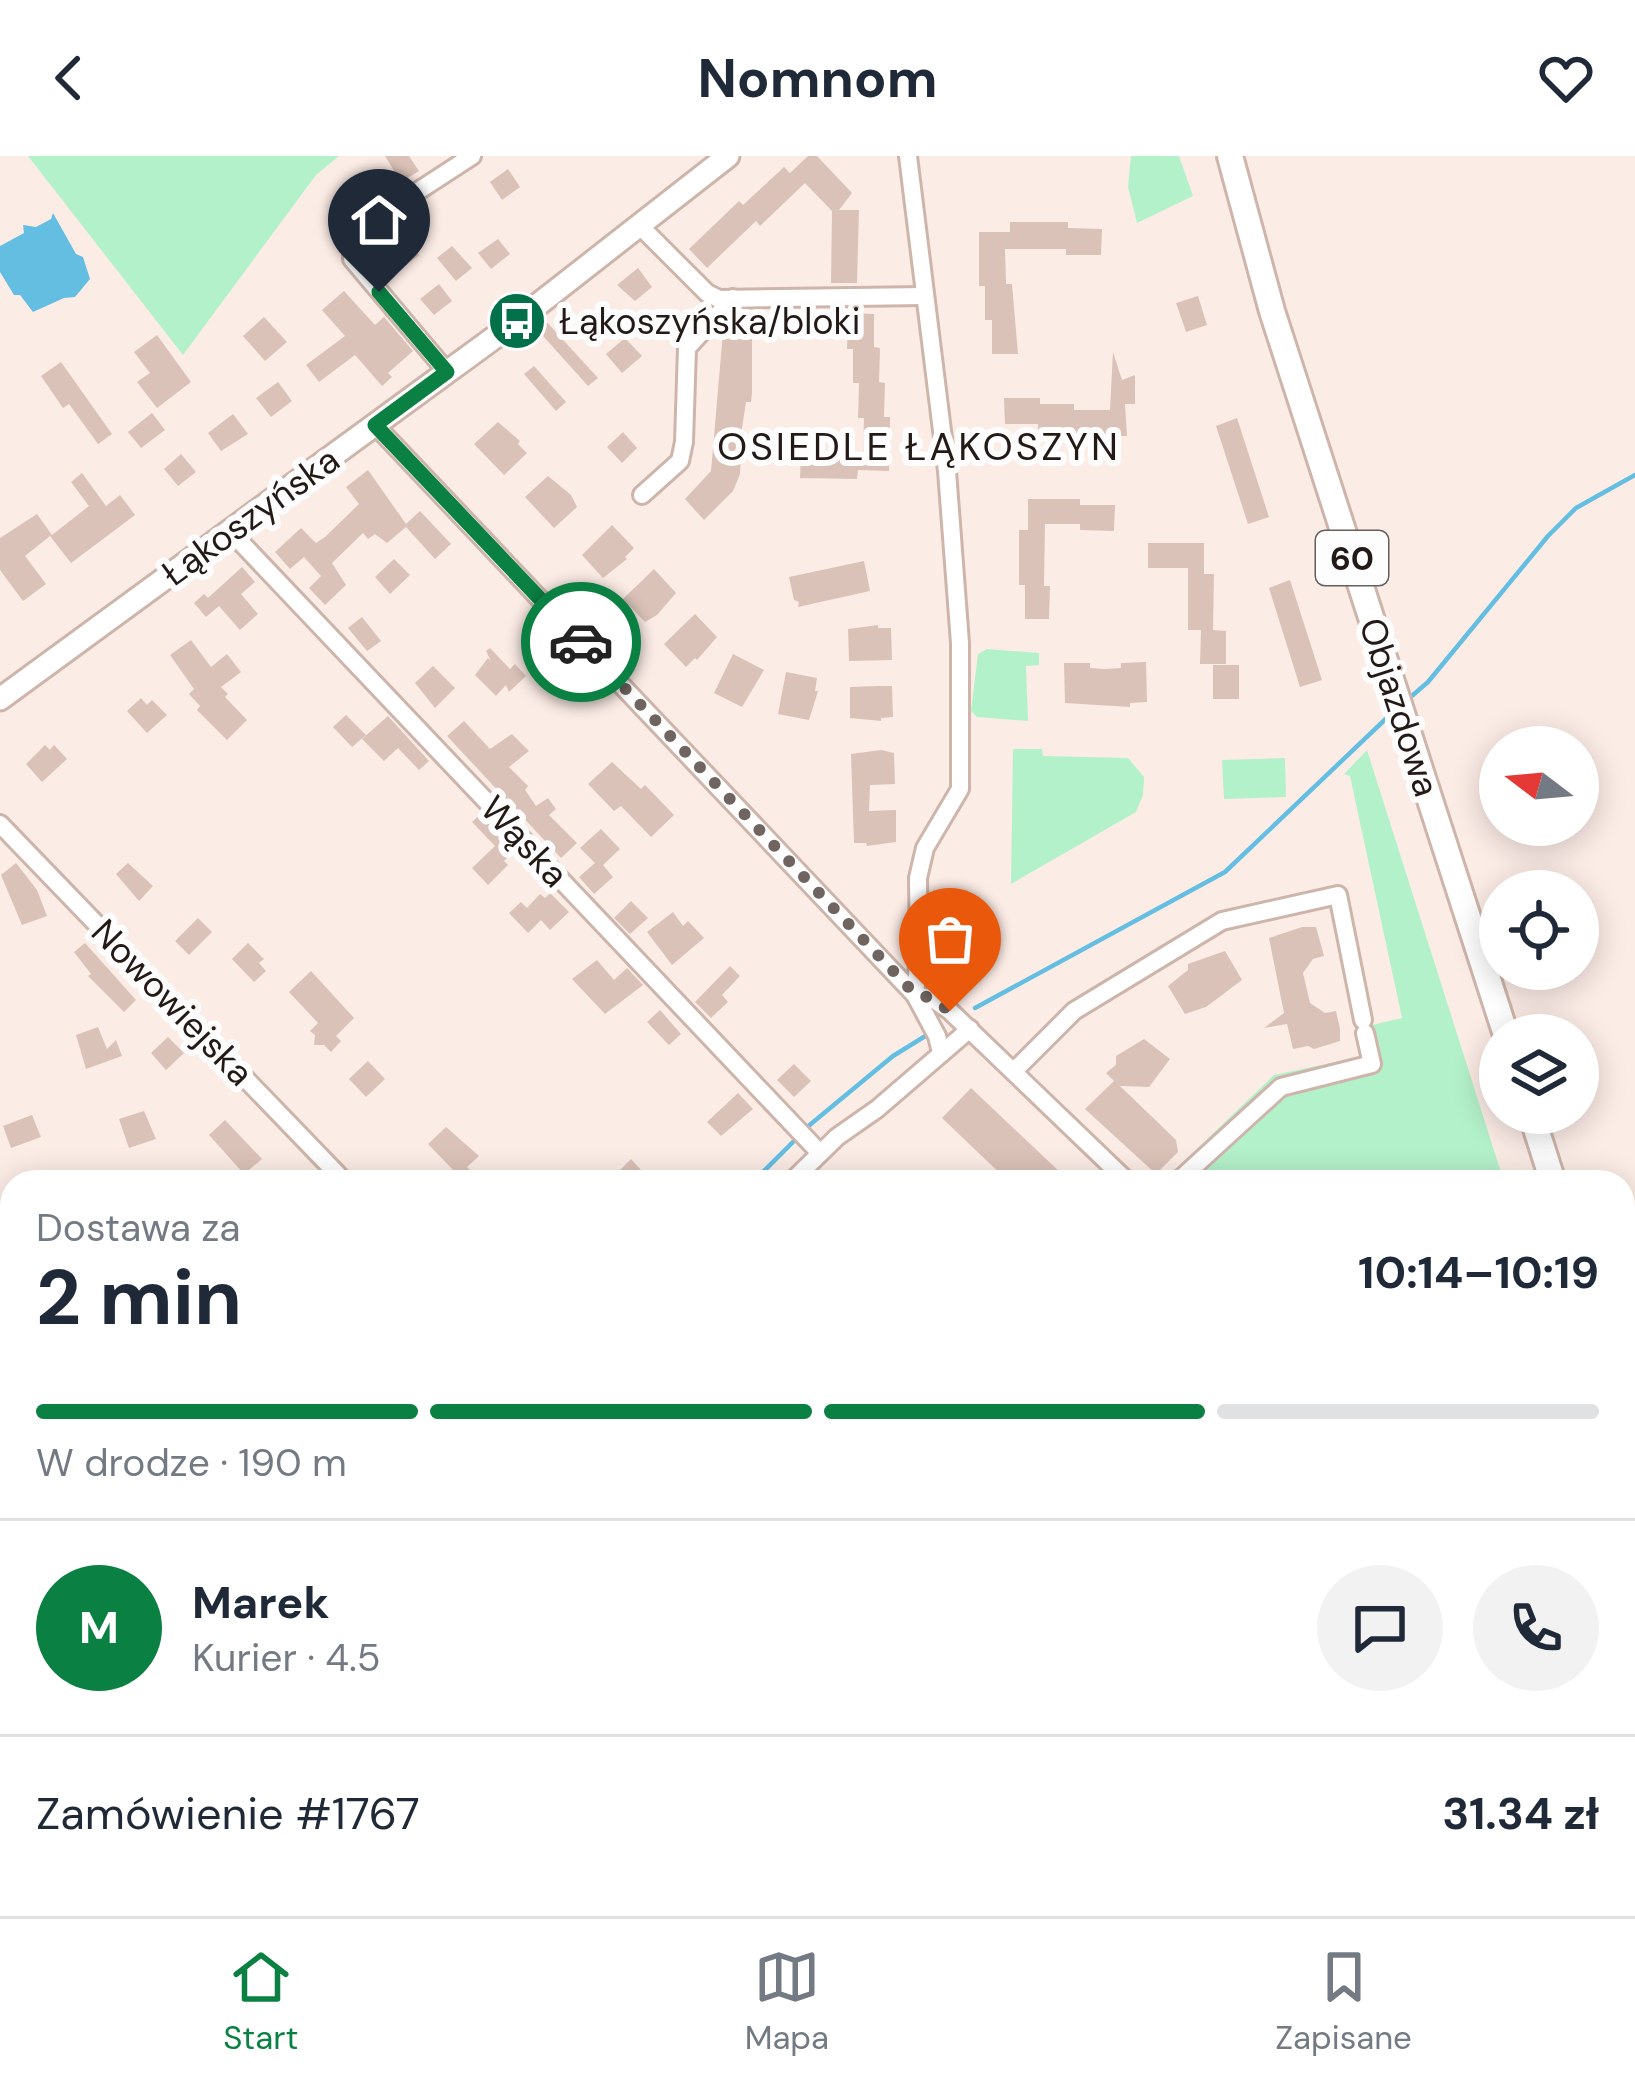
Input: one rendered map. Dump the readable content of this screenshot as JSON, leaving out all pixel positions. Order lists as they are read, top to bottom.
{
  "streets": {
    "main road": ["60", "Objazdowa"],
    "street": ["Łąkoszyńska", "Wąska", "Nowowiejska"]
  },
  "crossings": [
    ["Łąkoszyńska", "Wąska"]
  ],
  "districts": ["OSIEDLE ŁĄKOSZYN"],
  "places": {
    "bus stop": ["Łąkoszyńska/bloki"]
  },
  "north": "left",
  "page": {
    "header": "Nomnom",
    "heading": ["2 min", "Dostawa za", "10:14–10:19"],
    "panel": [
      "Marek",
      "Kurier · 4.5",
      "Zamówienie #1767",
      "31.34 zł"
    ],
    "bar": "W drodze · 190 m",
    "round": "M",
    "tabs": ["Start", "Mapa", "Zapisane"]
  }
}
